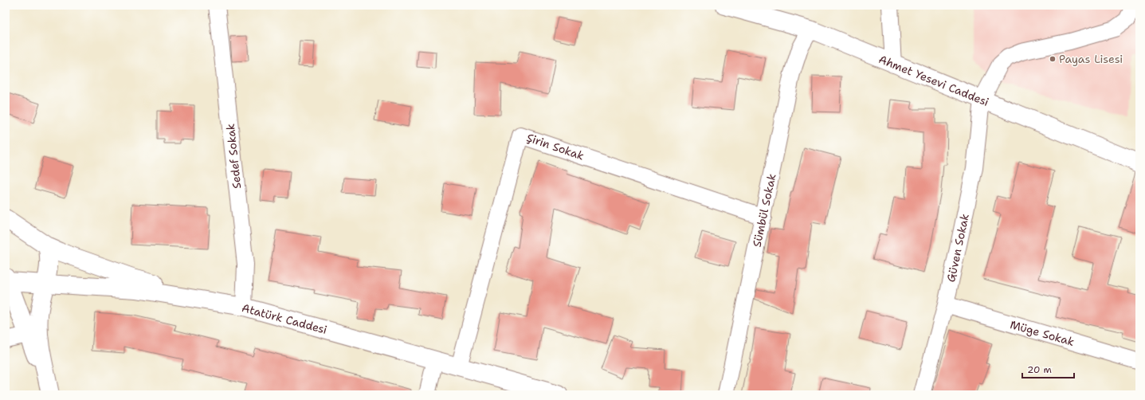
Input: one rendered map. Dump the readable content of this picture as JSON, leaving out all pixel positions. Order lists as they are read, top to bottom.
{
  "streets": {
    "street": [
      "Ahmet Yesevi Caddesi",
      "Şirin Sokak",
      "Sedef Sokak",
      "Sümbül Sokak",
      "Güven Sokak",
      "Atatürk Caddesi",
      "Müge Sokak"
    ]
  },
  "crossings": [
    ["Ahmet Yesevi Caddesi", "Sümbül Sokak"],
    ["Ahmet Yesevi Caddesi", "Güven Sokak"],
    ["Şirin Sokak", "Sümbül Sokak"],
    ["Şirin Sokak", "Atatürk Caddesi"],
    ["Sedef Sokak", "Atatürk Caddesi"],
    ["Güven Sokak", "Müge Sokak"]
  ],
  "places": ["Payas Lisesi"],
  "scale_bar": "20 m"
}
